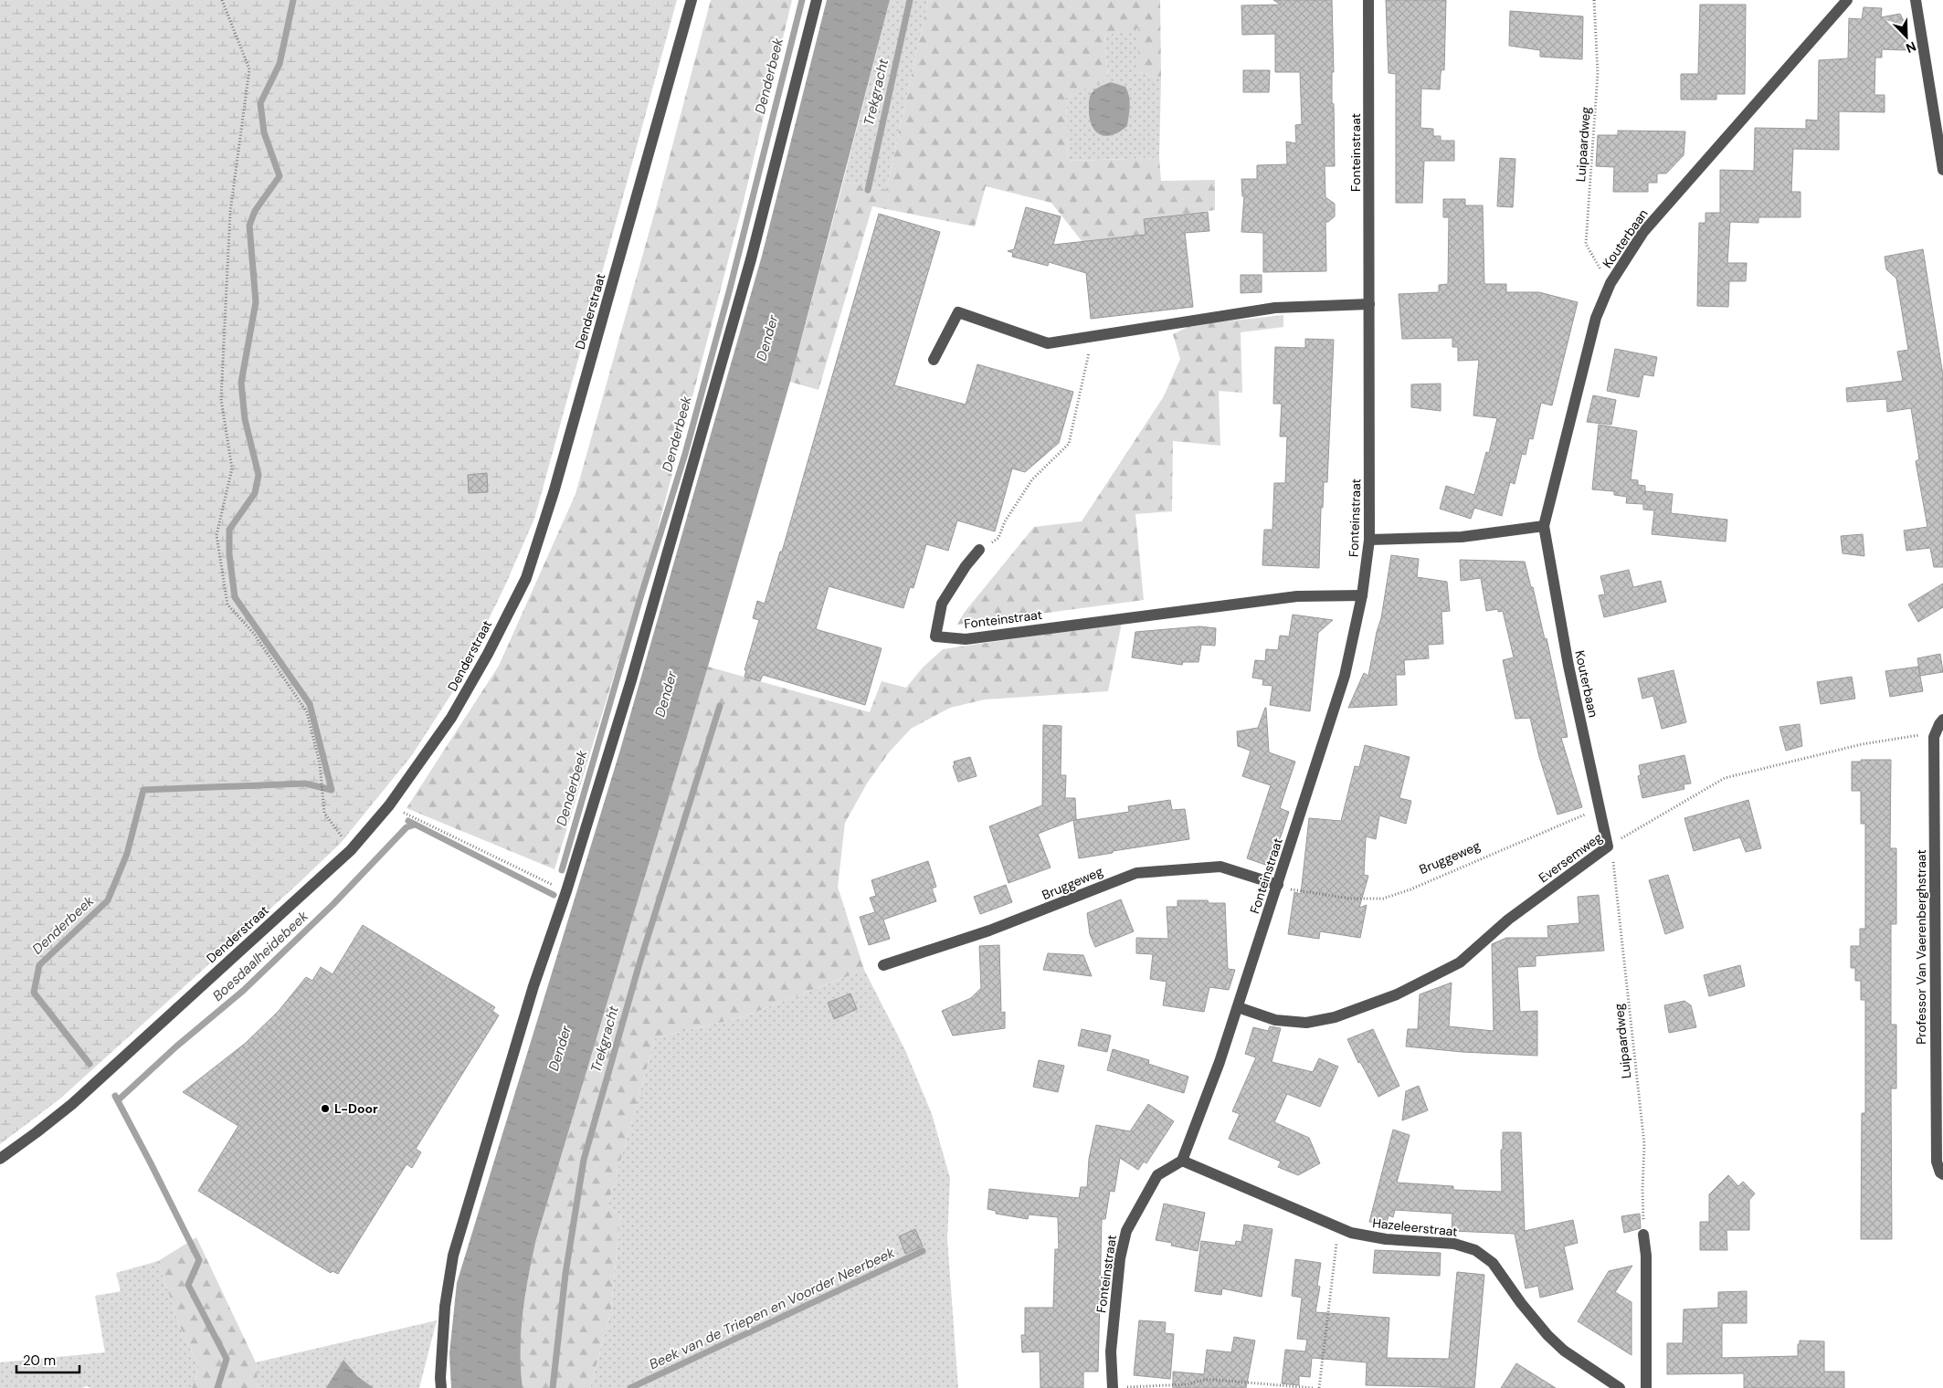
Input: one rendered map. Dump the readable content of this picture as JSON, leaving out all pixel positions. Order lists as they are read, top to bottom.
{
  "streets": {
    "street": [
      "Fonteinstraat",
      "Kouterbaan",
      "Denderstraat",
      "Bruggeweg",
      "Eversemweg",
      "Professor Van Vaerenberghstraat",
      "Hazeleerstraat"
    ],
    "path": ["Luipaardweg"]
  },
  "crossings": [
    ["Luipaardweg", "Kouterbaan"],
    ["Luipaardweg", "Eversemweg"],
    ["Fonteinstraat", "Bruggeweg"],
    ["Fonteinstraat", "Eversemweg"],
    ["Fonteinstraat", "Hazeleerstraat"],
    ["Kouterbaan", "Bruggeweg"],
    ["Kouterbaan", "Eversemweg"],
    ["Eversemweg", "Professor Van Vaerenberghstraat"]
  ],
  "water": [
    "Denderbeek",
    "Trekgracht",
    "Dender",
    "Boesdaalheidebeek",
    "Beek van de Triepen en Voorder Neerbeek"
  ],
  "places": ["L-Door"],
  "scale_bar": "20 m",
  "north": "bottom right"
}
